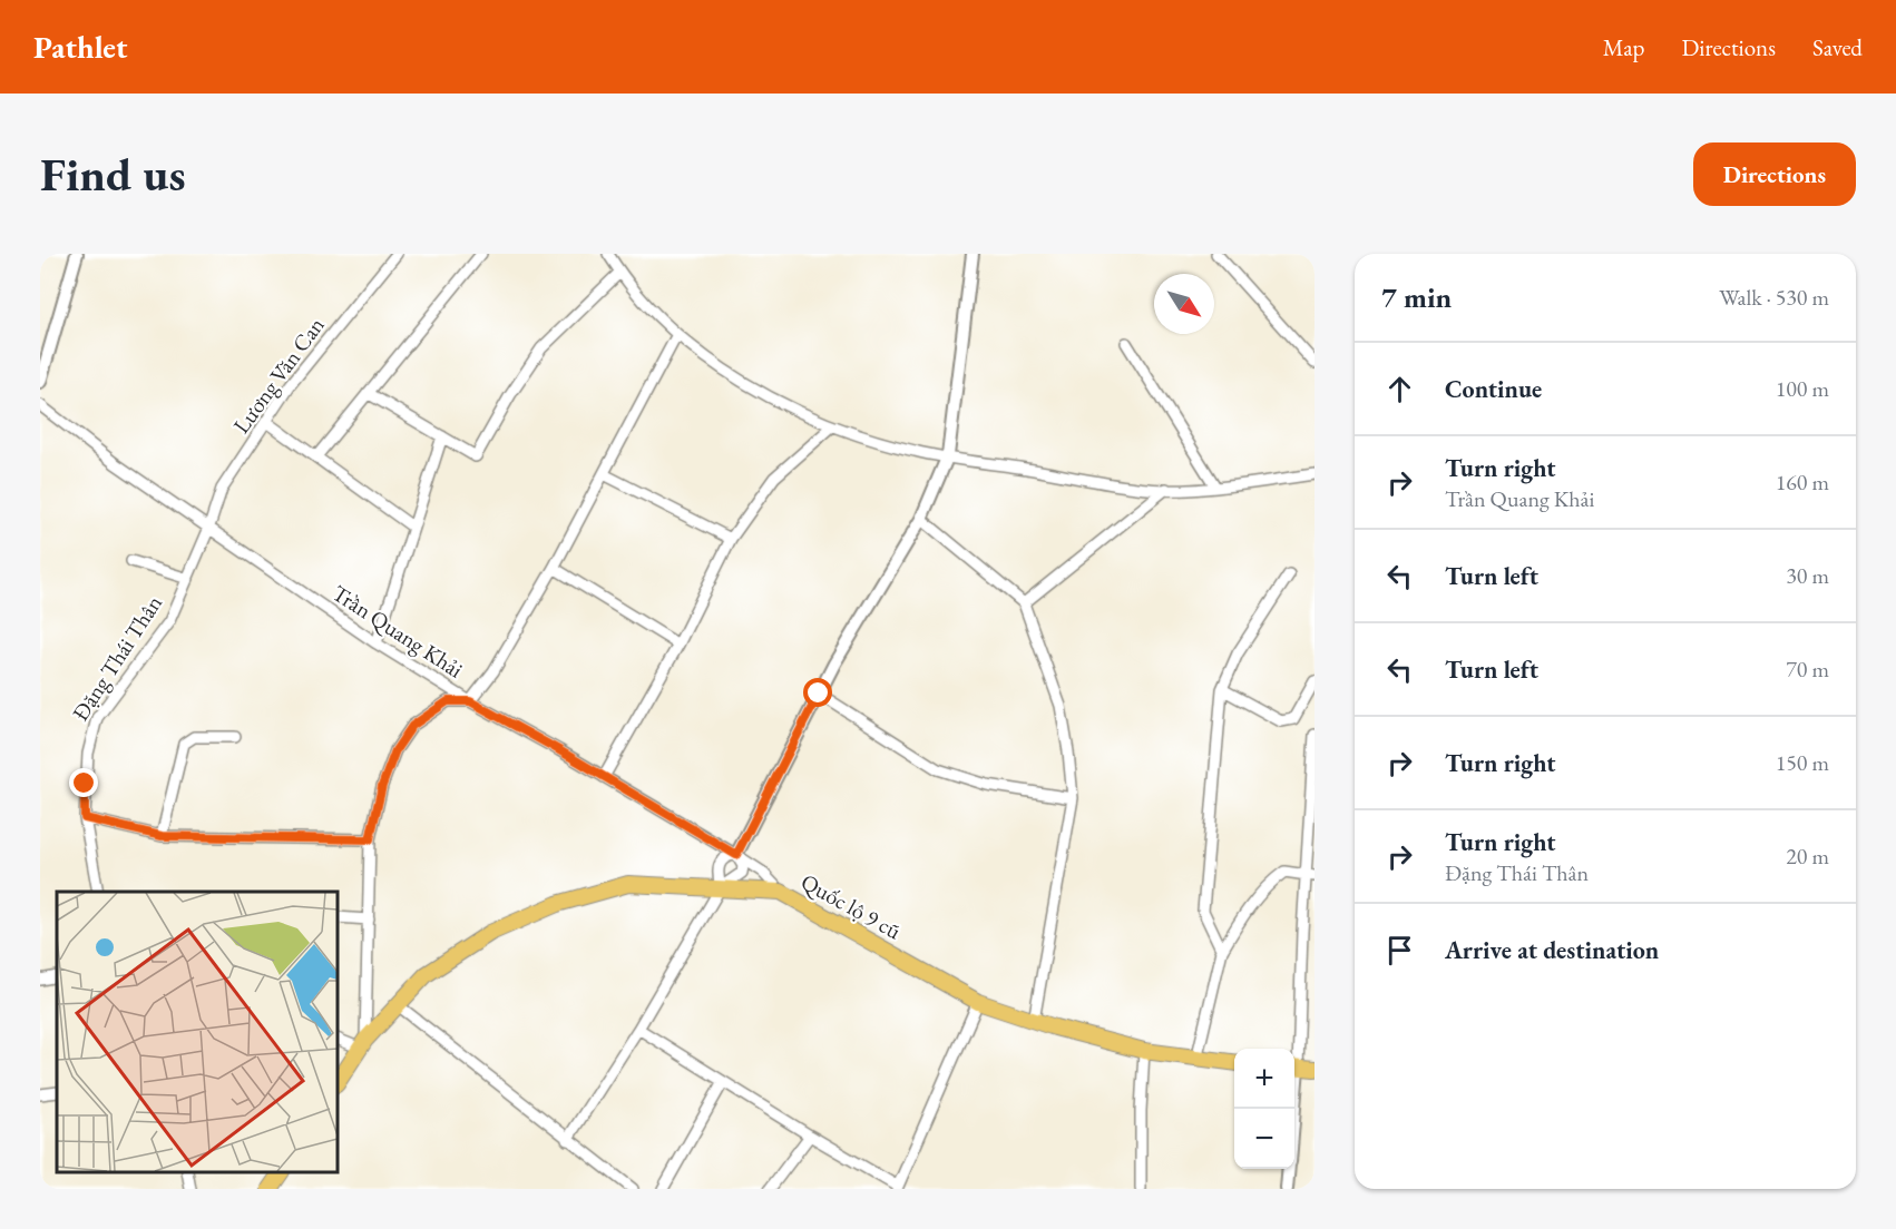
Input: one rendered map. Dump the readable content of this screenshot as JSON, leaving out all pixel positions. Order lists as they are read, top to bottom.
{
  "streets": {
    "main road": ["Quốc lộ 9 cũ"],
    "street": ["Lương Văn Can", "Trần Quang Khải", "Đặng Thái Thân"]
  },
  "crossings": [
    ["Lương Văn Can", "Trần Quang Khải"],
    ["Lương Văn Can", "Đặng Thái Thân"],
    ["Trần Quang Khải", "Đặng Thái Thân"],
    ["Trần Quang Khải", "Quốc lộ 9 cũ"]
  ],
  "north": "bottom right",
  "page": {
    "header": "Pathlet",
    "nav": ["Map", "Directions", "Saved"],
    "buttons": "Directions",
    "title": "Find us",
    "heading": ["7 min", "Walk · 530 m"],
    "list": [
      ["Continue", "100 m"],
      ["Turn right", "Trần Quang Khải", "160 m"],
      ["Turn left", "30 m"],
      ["Turn left", "70 m"],
      ["Turn right", "150 m"],
      ["Turn right", "Đặng Thái Thân", "20 m"],
      "Arrive at destination"
    ],
    "map_buttons": ["+", "−"]
  }
}
